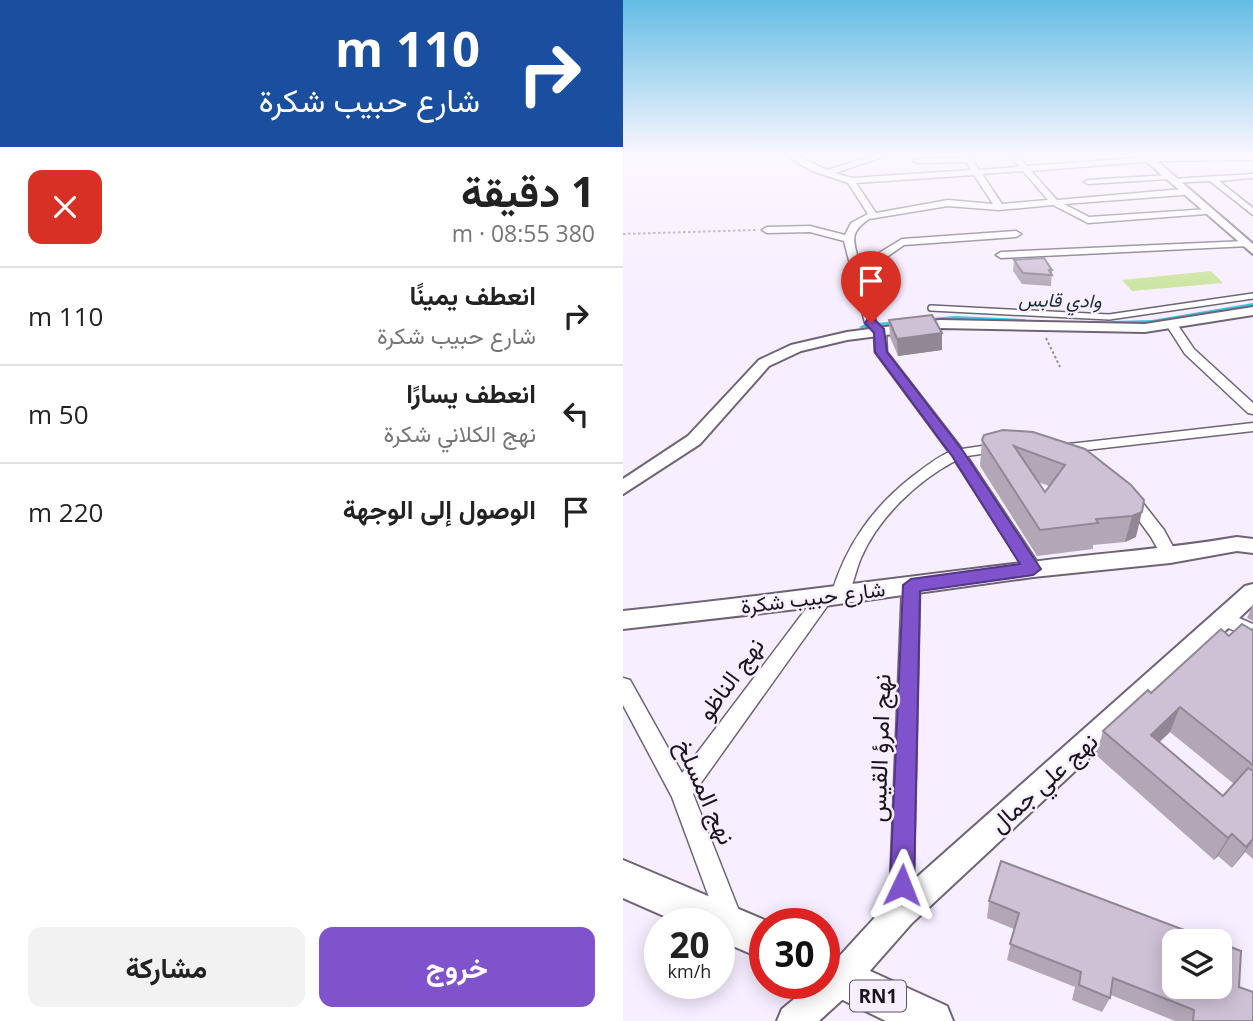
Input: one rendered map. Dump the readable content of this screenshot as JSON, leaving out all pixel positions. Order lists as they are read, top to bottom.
{
  "streets": {
    "main road": ["RN1"],
    "street": [
      "شارع حبيب شكرة",
      "نهج الناظو",
      "نهج امرؤ القيس",
      "نهج علي جمال",
      "نهج المسلخ"
    ]
  },
  "crossings": [
    ["شارع حبيب شكرة", "نهج الناظو"],
    ["شارع حبيب شكرة", "نهج امرؤ القيس"],
    ["نهج الناظو", "نهج المسلخ"],
    ["نهج امرؤ القيس", "نهج علي جمال"]
  ],
  "water": ["وادي قابس"],
  "page": {
    "turn": ["110 m", "شارع حبيب شكرة"],
    "heading": ["1 دقيقة", "380 m · 08:55"],
    "list": [
      {
        "name": "انعطف يمينًا",
        "note": "شارع حبيب شكرة",
        "value": "110 m"
      },
      {
        "name": "انعطف يسارًا",
        "note": "نهج الكلاني شكرة",
        "value": "50 m"
      },
      {
        "name": "الوصول إلى الوجهة",
        "value": "220 m"
      }
    ],
    "speed": "20 km/h",
    "limit": "30",
    "buttons": ["خروج", "مشاركة"]
  }
}
